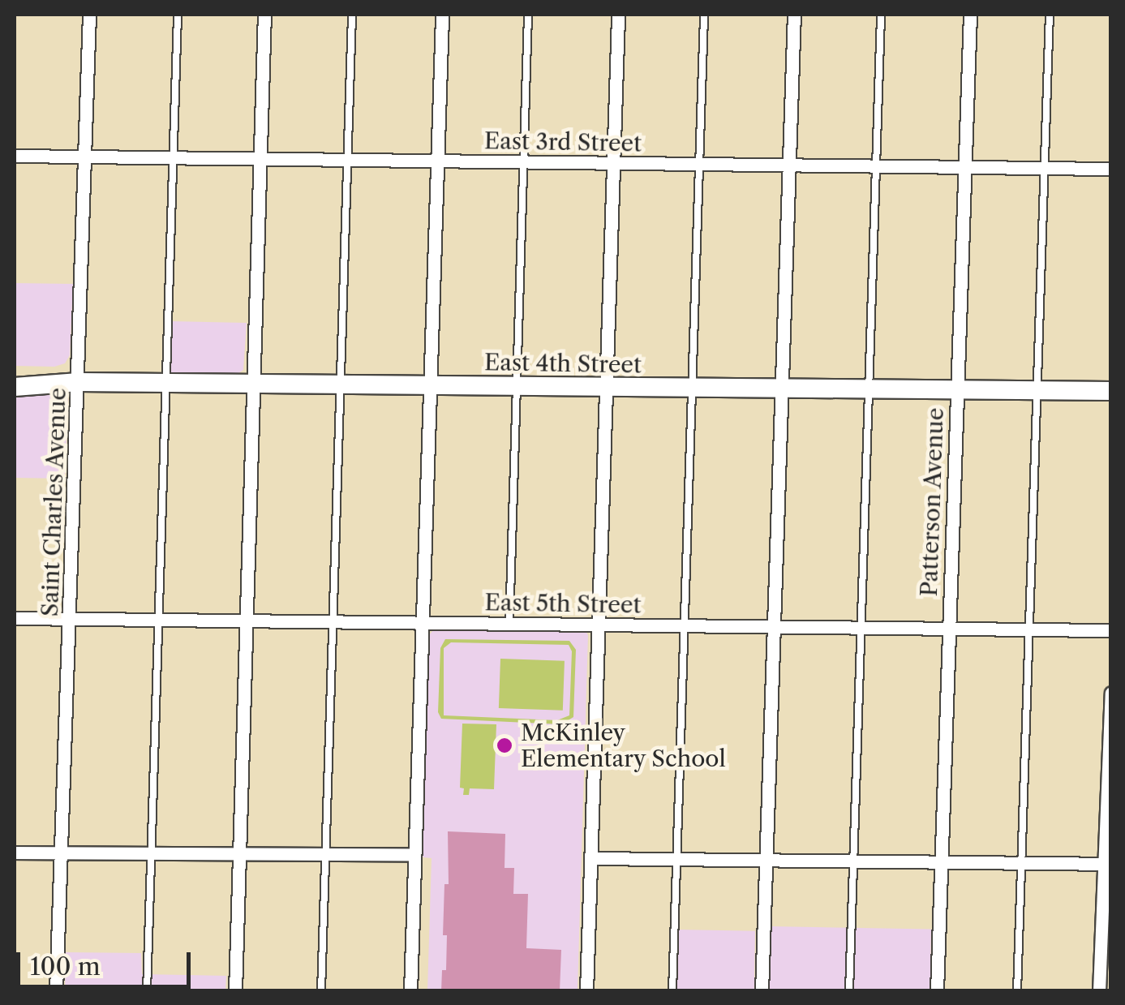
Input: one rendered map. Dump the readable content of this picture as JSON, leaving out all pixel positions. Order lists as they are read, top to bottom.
{
  "streets": {
    "street": [
      "East 3rd Street",
      "East 4th Street",
      "Saint Charles Avenue",
      "Patterson Avenue",
      "East 5th Street"
    ]
  },
  "crossings": [
    ["East 3rd Street", "Saint Charles Avenue"],
    ["East 3rd Street", "Patterson Avenue"],
    ["East 4th Street", "Saint Charles Avenue"],
    ["East 4th Street", "Patterson Avenue"],
    ["Saint Charles Avenue", "East 5th Street"],
    ["Patterson Avenue", "East 5th Street"]
  ],
  "places": ["McKinley Elementary School"],
  "scale_bar": "100 m"
}
